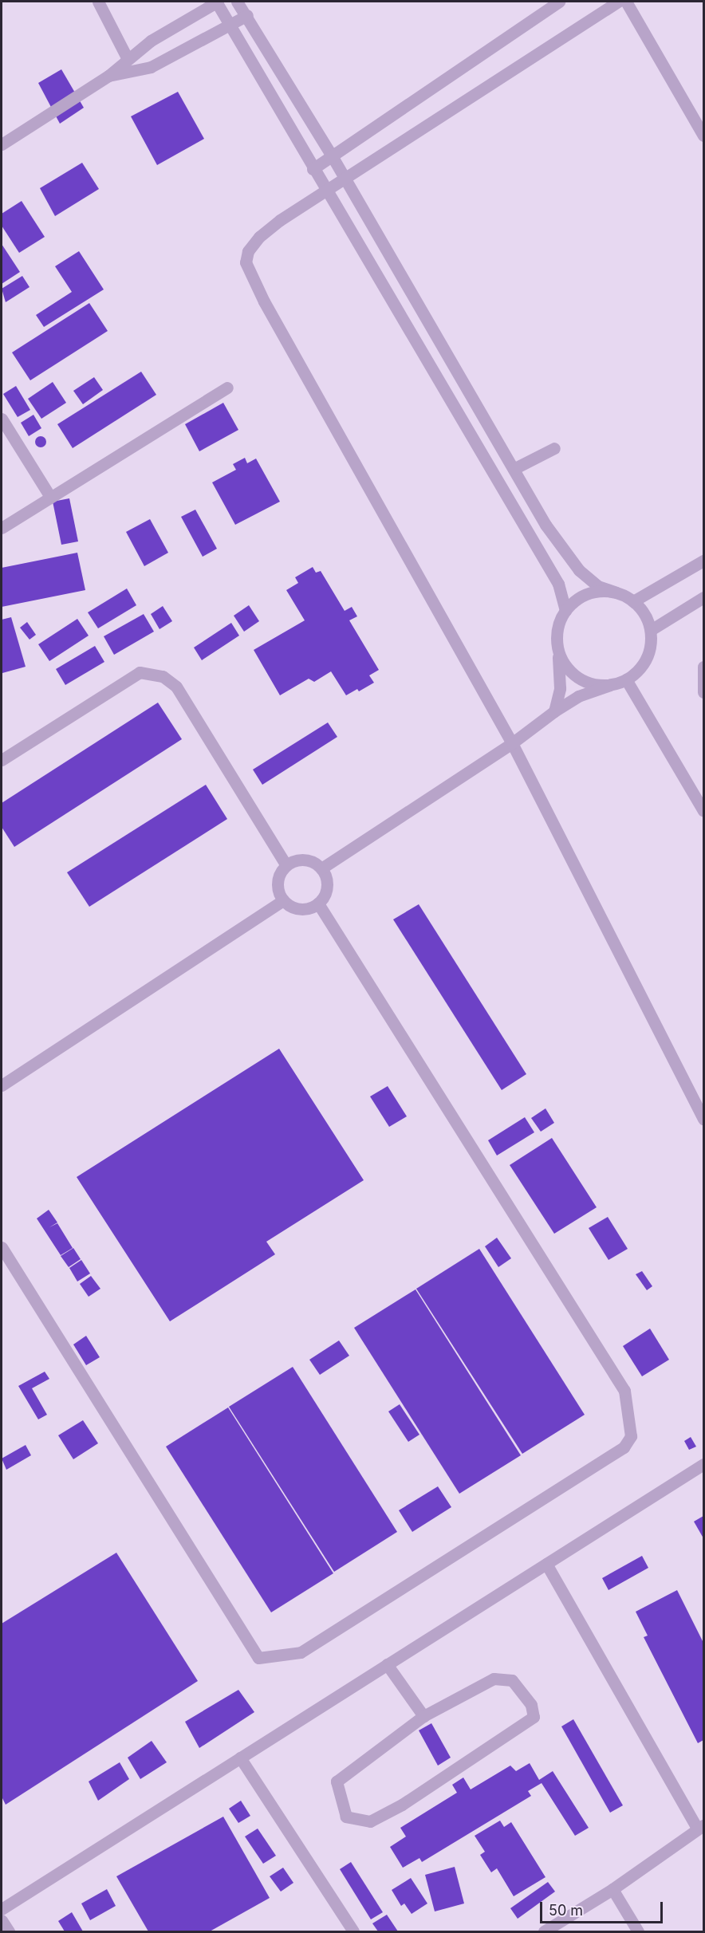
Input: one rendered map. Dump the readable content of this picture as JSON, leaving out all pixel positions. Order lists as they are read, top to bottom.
{
  "scale_bar": "50 m"
}
